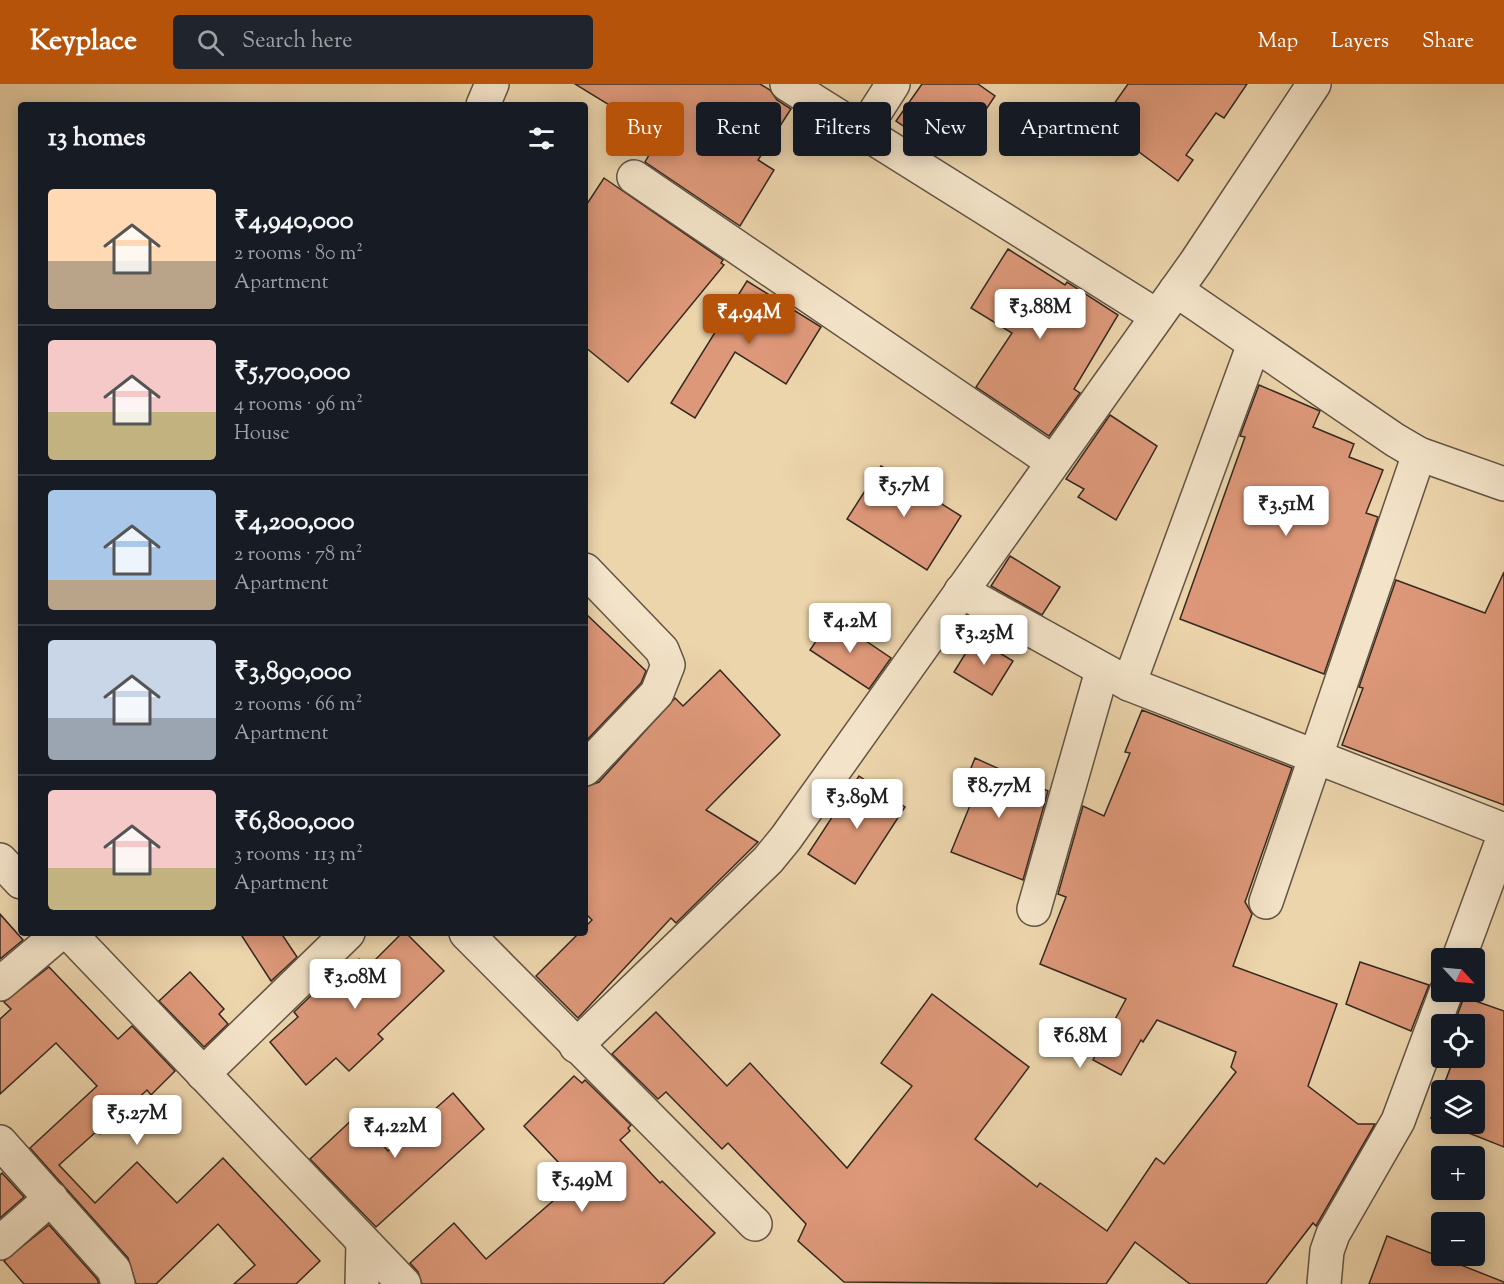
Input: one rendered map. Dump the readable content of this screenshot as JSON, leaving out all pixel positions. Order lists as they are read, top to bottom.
{
  "north": "bottom right",
  "page": {
    "header": "Keyplace",
    "search": "Search here",
    "nav": ["Map", "Layers", "Share"],
    "chip": [
      "Buy",
      "Rent",
      "Filters",
      "New",
      "Apartment"
    ],
    "heading": "13 homes",
    "list": [
      {
        "name": "₹4,940,000",
        "note": "2 rooms · 80 m² · Apartment"
      },
      {
        "name": "₹5,700,000",
        "note": "4 rooms · 96 m² · House"
      },
      {
        "name": "₹4,200,000",
        "note": "2 rooms · 78 m² · Apartment"
      },
      {
        "name": "₹3,890,000",
        "note": "2 rooms · 66 m² · Apartment"
      },
      {
        "name": "₹6,800,000",
        "note": "3 rooms · 113 m² · Apartment"
      }
    ],
    "price": [
      "₹3.88M",
      "₹4.94M",
      "₹5.7M",
      "₹3.51M",
      "₹4.2M",
      "₹3.25M",
      "₹8.77M",
      "₹3.89M",
      "₹3.08M",
      "₹6.8M",
      "₹5.27M",
      "₹4.22M",
      "₹5.49M"
    ],
    "map_buttons": ["+", "−"]
  }
}
